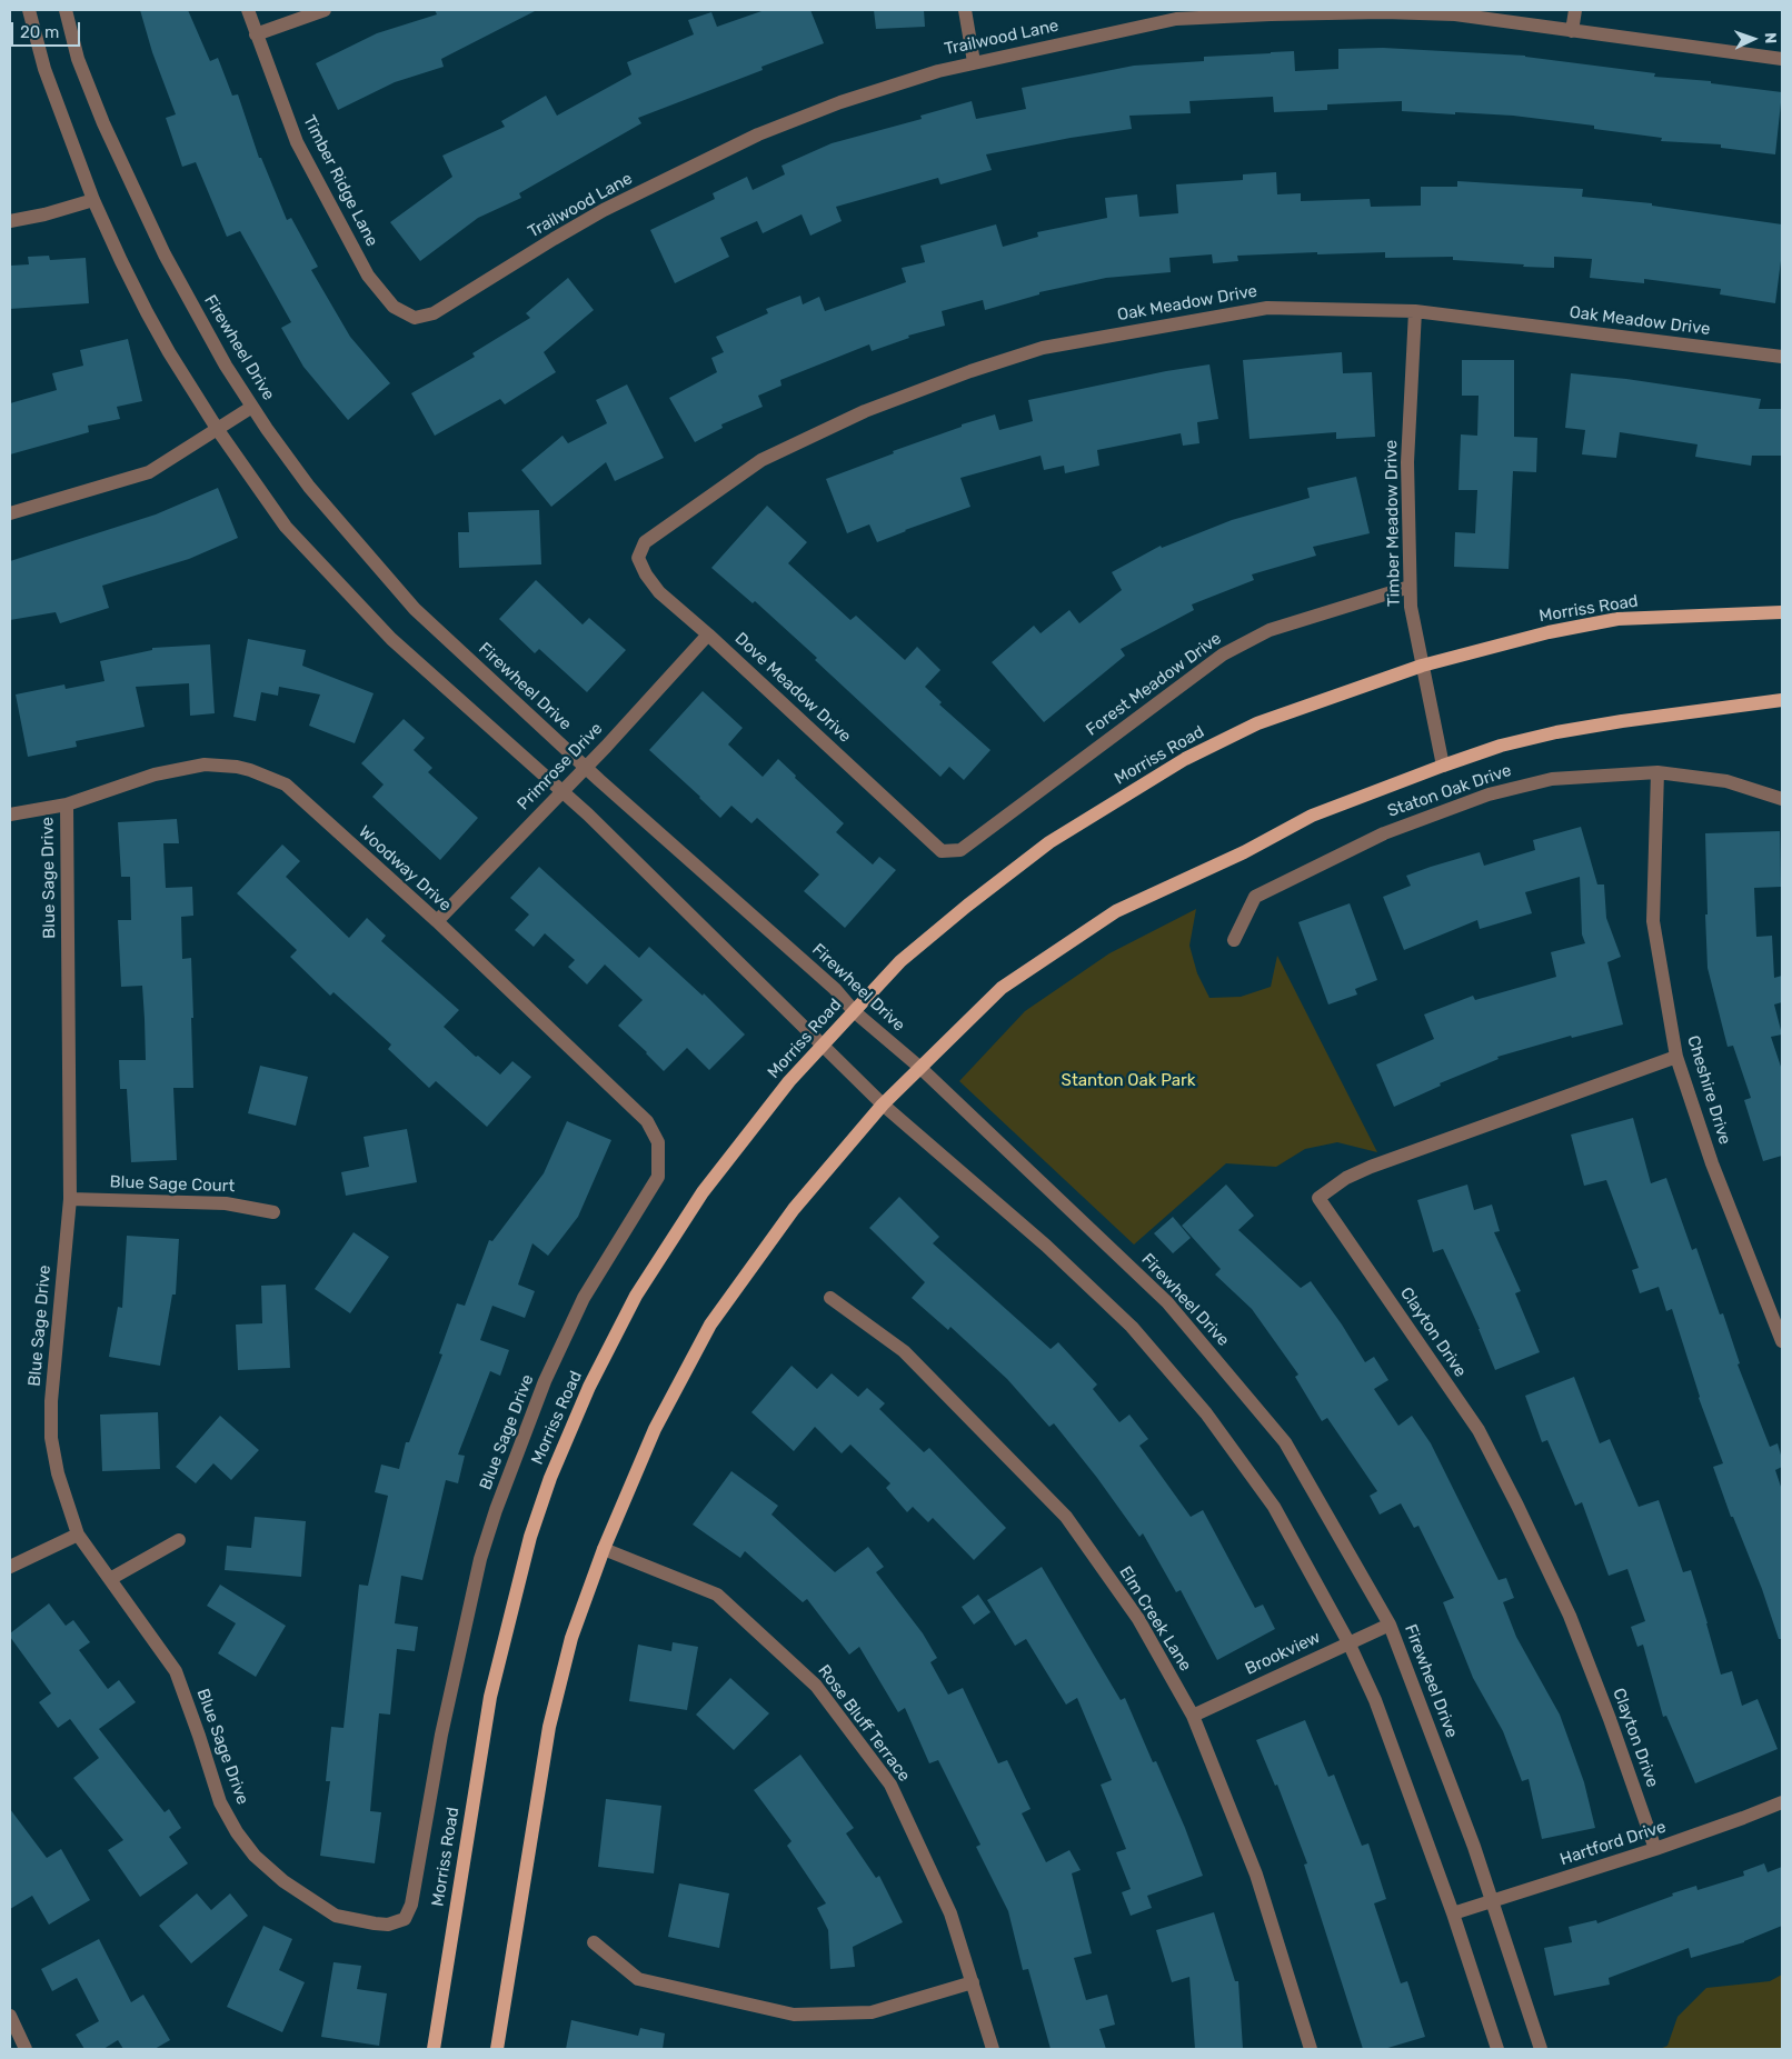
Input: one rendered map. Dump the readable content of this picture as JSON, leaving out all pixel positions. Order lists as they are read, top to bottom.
{
  "streets": {
    "main road": ["Morriss Road"],
    "street": [
      "Trailwood Lane",
      "Timber Ridge Lane",
      "Oak Meadow Drive",
      "Firewheel Drive",
      "Timber Meadow Drive",
      "Forest Meadow Drive",
      "Dove Meadow Drive",
      "Primrose Drive",
      "Staton Oak Drive",
      "Woodway Drive",
      "Blue Sage Drive",
      "Cheshire Drive",
      "Blue Sage Court",
      "Clayton Drive",
      "Elm Creek Lane",
      "Brookview",
      "Rose Bluff Terrace",
      "Hartford Drive"
    ]
  },
  "crossings": [
    ["Trailwood Lane", "Timber Ridge Lane"],
    ["Oak Meadow Drive", "Timber Meadow Drive"],
    ["Oak Meadow Drive", "Dove Meadow Drive"],
    ["Firewheel Drive", "Morriss Road"],
    ["Firewheel Drive", "Primrose Drive"],
    ["Firewheel Drive", "Brookview"],
    ["Firewheel Drive", "Hartford Drive"],
    ["Timber Meadow Drive", "Morriss Road"],
    ["Timber Meadow Drive", "Forest Meadow Drive"],
    ["Forest Meadow Drive", "Dove Meadow Drive"],
    ["Dove Meadow Drive", "Primrose Drive"],
    ["Primrose Drive", "Woodway Drive"],
    ["Staton Oak Drive", "Cheshire Drive"],
    ["Woodway Drive", "Blue Sage Drive"],
    ["Blue Sage Drive", "Blue Sage Court"],
    ["Cheshire Drive", "Clayton Drive"],
    ["Clayton Drive", "Hartford Drive"],
    ["Elm Creek Lane", "Brookview"]
  ],
  "parks": ["Stanton Oak Park"],
  "scale_bar": "20 m",
  "north": "right"
}
